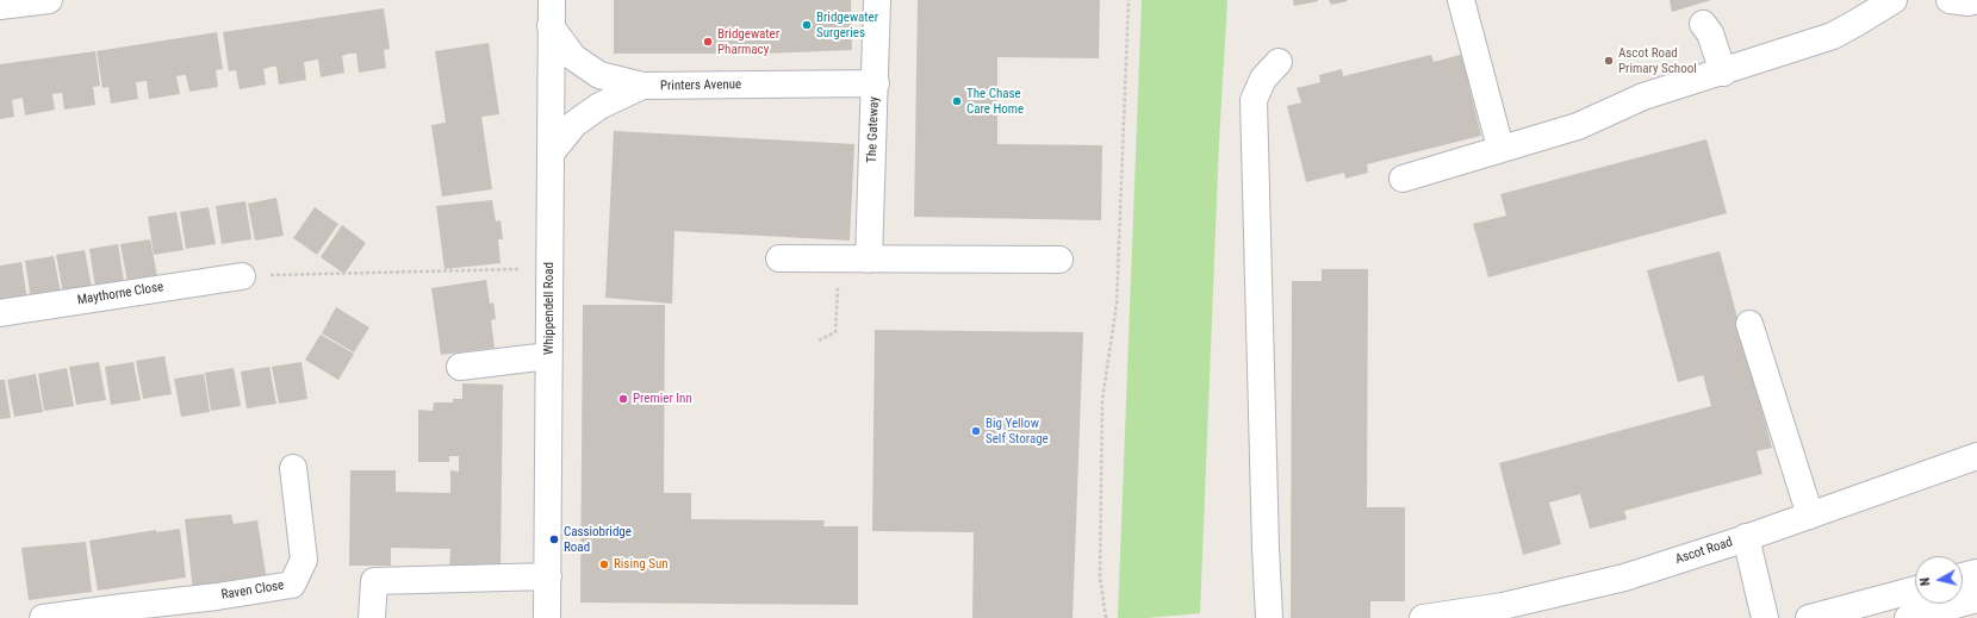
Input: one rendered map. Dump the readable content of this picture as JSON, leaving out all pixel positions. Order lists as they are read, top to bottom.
{
  "streets": {
    "street": [
      "Printers Avenue",
      "The Gateway",
      "Maythorne Close",
      "Whippendell Road",
      "Ascot Road",
      "Raven Close"
    ]
  },
  "crossings": [
    ["Printers Avenue", "The Gateway"],
    ["Printers Avenue", "Whippendell Road"]
  ],
  "places": [
    "Bridgewater Surgeries",
    "Bridgewater Pharmacy",
    "Ascot Road Primary School",
    "The Chase Care Home",
    "Premier Inn",
    "Big Yellow Self Storage",
    "Cassiobridge Road",
    "Rising Sun"
  ],
  "north": "left"
}
